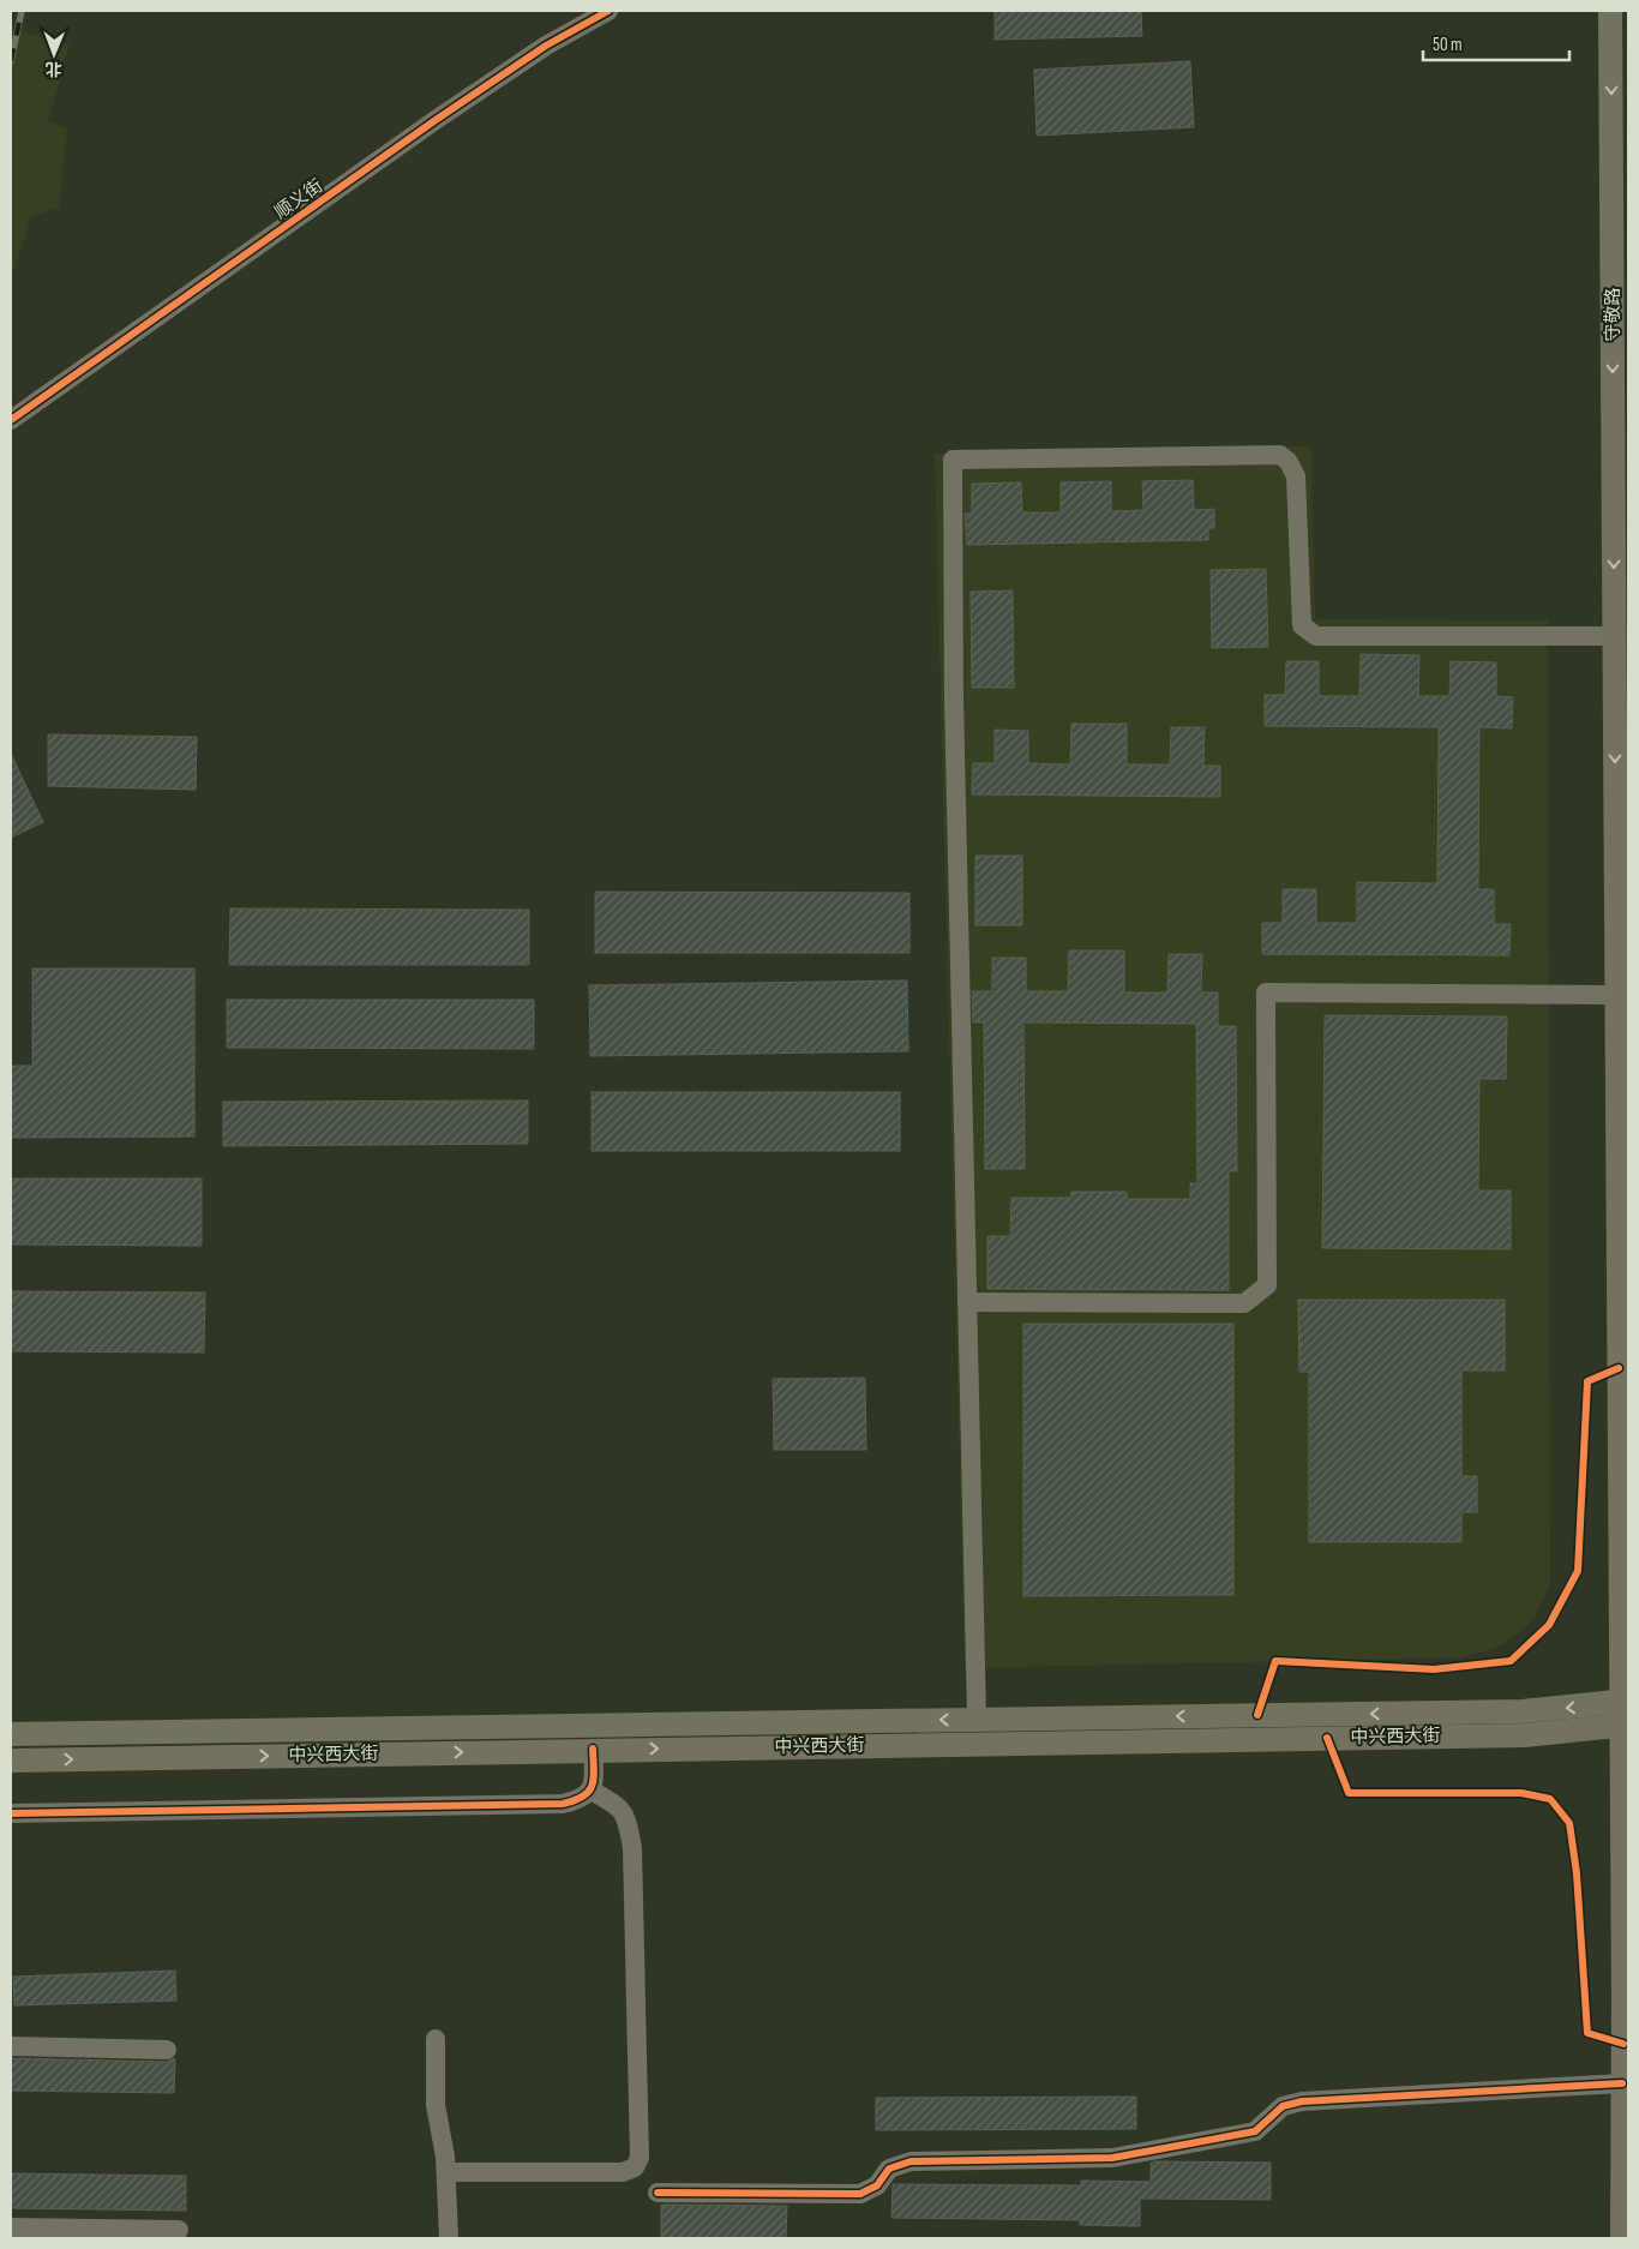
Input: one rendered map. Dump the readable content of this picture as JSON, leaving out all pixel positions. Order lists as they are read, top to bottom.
{
  "streets": {
    "main road": ["守敬路", "中兴西大街"],
    "street": ["顺义街"]
  },
  "crossings": [
    ["守敬路", "中兴西大街"]
  ],
  "one_way": ["守敬路"],
  "scale_bar": "50 m",
  "north": "bottom"
}
